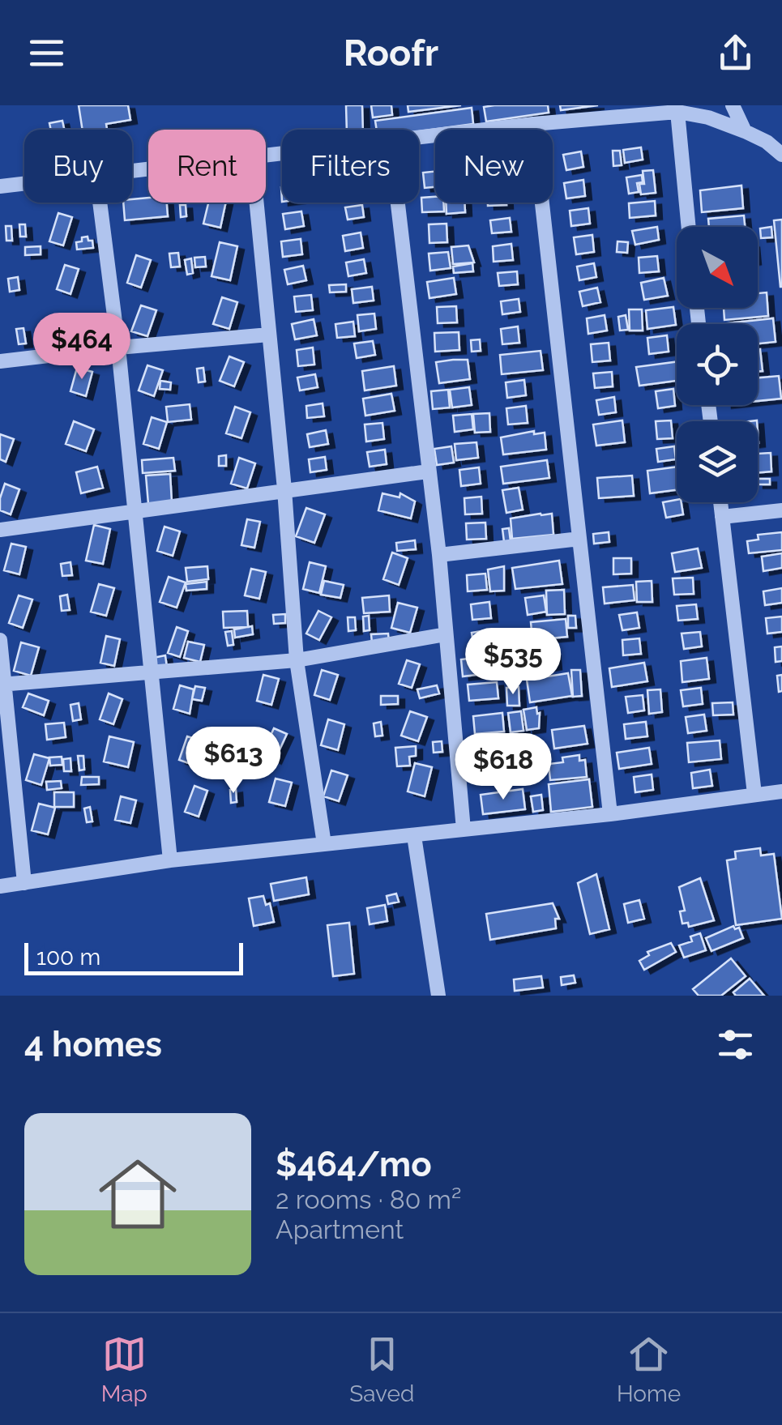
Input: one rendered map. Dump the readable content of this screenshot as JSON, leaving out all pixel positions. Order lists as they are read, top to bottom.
{
  "scale_bar": "100 m",
  "north": "bottom right",
  "page": {
    "header": "Roofr",
    "chip": [
      "Buy",
      "Rent",
      "Filters",
      "New"
    ],
    "price": [
      "$464",
      "$535",
      "$613",
      "$618"
    ],
    "scale": "100 m",
    "heading": "4 homes",
    "list": [
      {
        "name": "$464/mo",
        "note": "2 rooms · 80 m² · Apartment"
      }
    ],
    "tabs": ["Map", "Saved", "Home"]
  }
}
